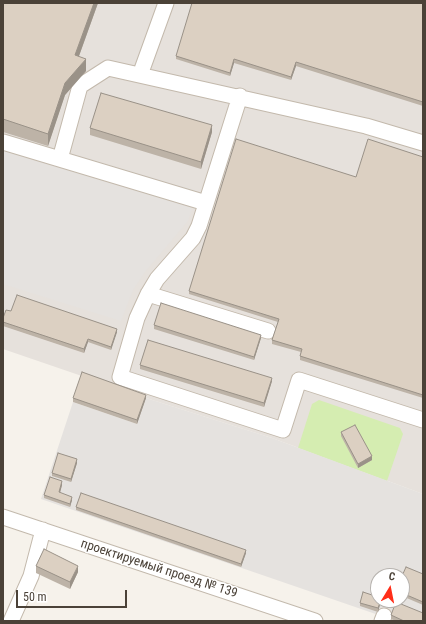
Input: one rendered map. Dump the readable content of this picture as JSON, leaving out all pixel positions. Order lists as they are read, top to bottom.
{
  "streets": {
    "street": ["проектируемый проезд № 139"]
  },
  "scale_bar": "50 m",
  "north": "top"
}
